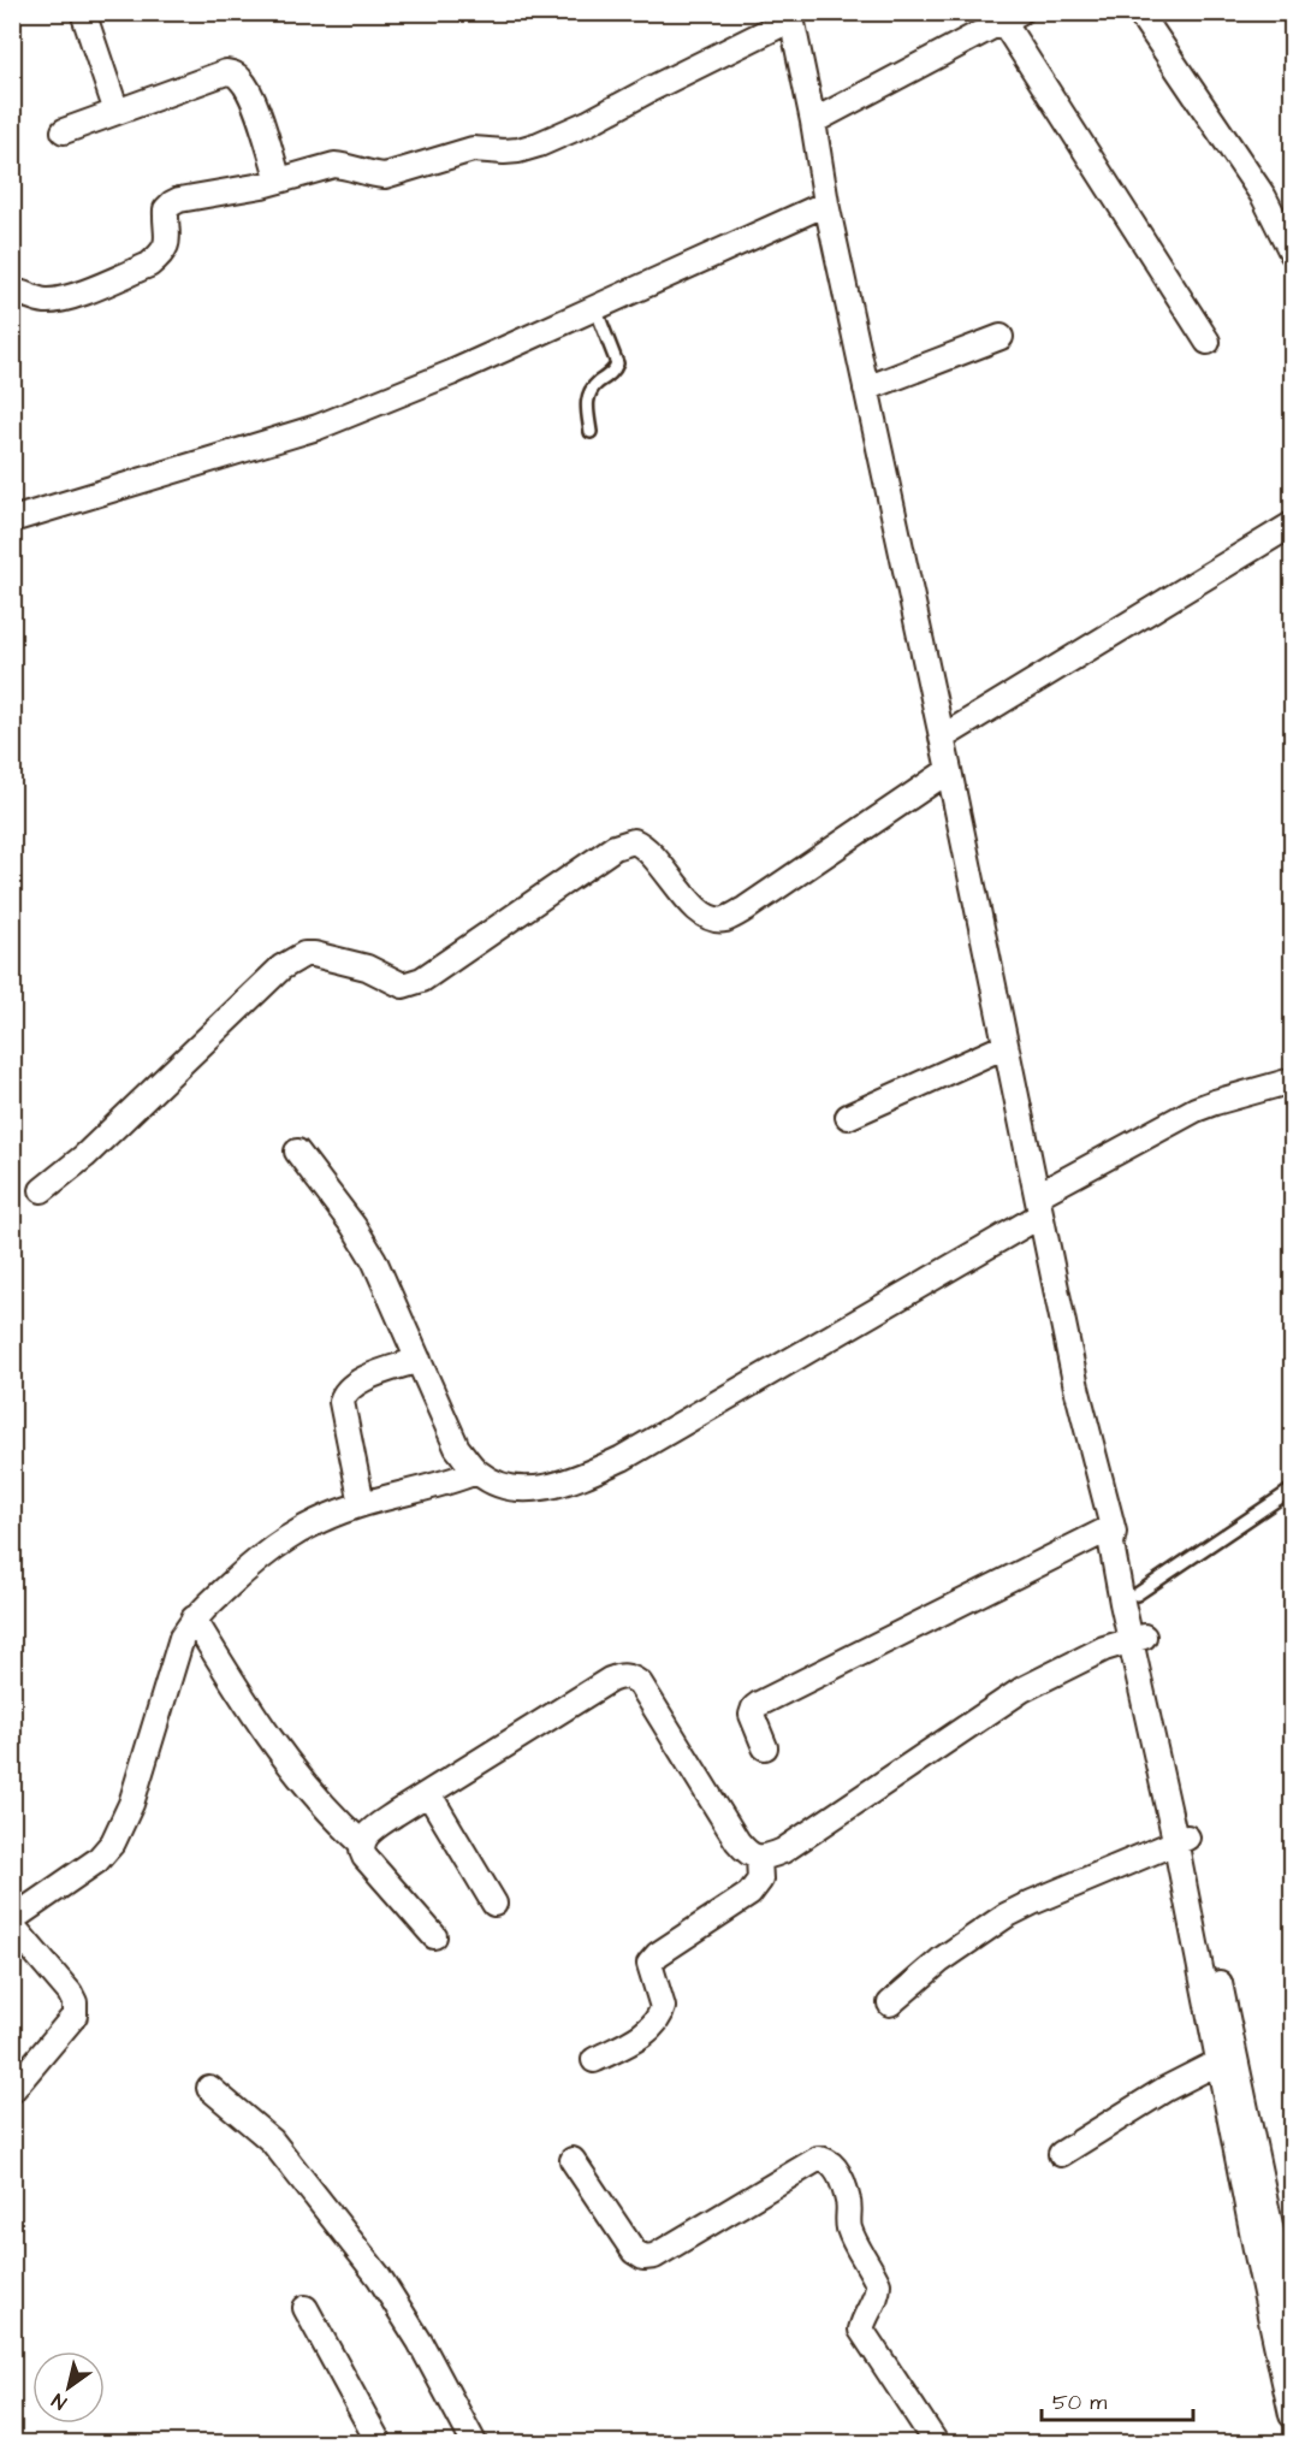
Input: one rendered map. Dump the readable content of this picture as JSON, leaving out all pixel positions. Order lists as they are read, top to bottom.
{
  "scale_bar": "50 m",
  "north": "bottom left"
}
